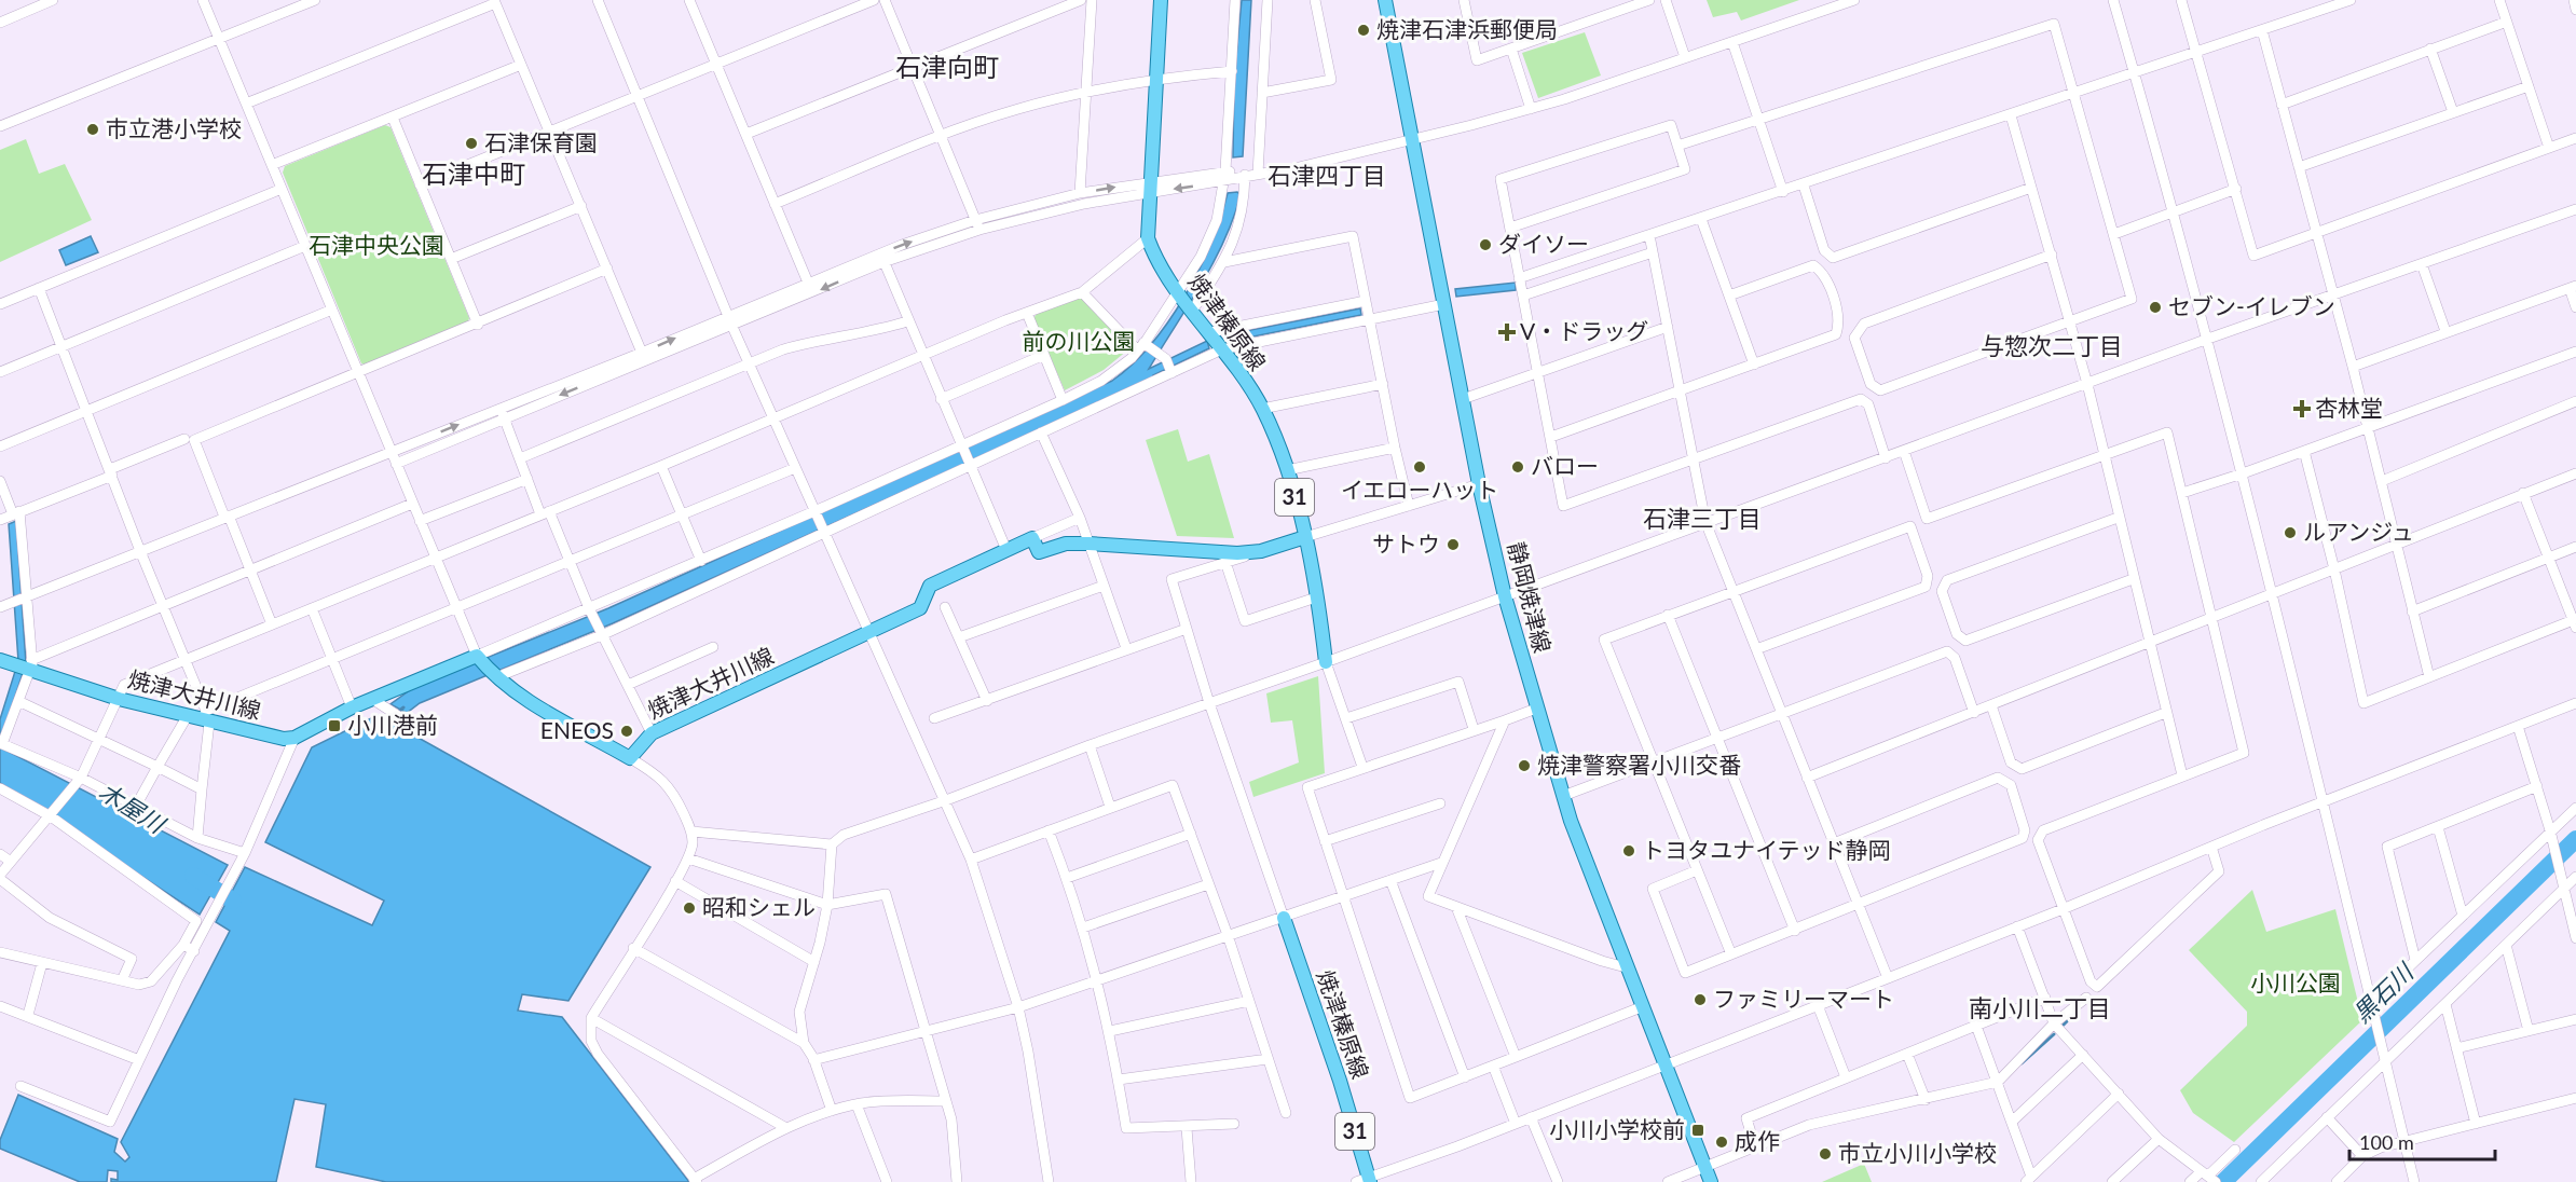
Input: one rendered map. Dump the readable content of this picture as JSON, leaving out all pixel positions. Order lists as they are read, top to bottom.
{
  "streets": {
    "main road": [
      "焼津榛原線",
      "31",
      "静岡焼津線",
      "焼津大井川線"
    ]
  },
  "districts": [
    "石津向町",
    "石津中町",
    "石津四丁目",
    "与惣次二丁目",
    "石津三丁目",
    "南小川二丁目"
  ],
  "water": ["木屋川", "黒石川"],
  "parks": ["石津中央公園", "前の川公園", "小川公園"],
  "places": {
    "other": [
      "焼津石津浜郵便局",
      "市立港小学校",
      "石津保育園",
      "ダイソー",
      "セブン-イレブン",
      "イエローハット",
      "バロー",
      "ルアンジュ",
      "サトウ",
      "ENEOS",
      "焼津警察署小川交番",
      "トヨタユナイテッド静岡",
      "昭和シェル",
      "ファミリーマート",
      "成作",
      "市立小川小学校"
    ],
    "health": ["V・ドラッグ", "杏林堂"],
    "transit": ["小川港前", "小川小学校前"]
  },
  "scale_bar": "100 m"
}
